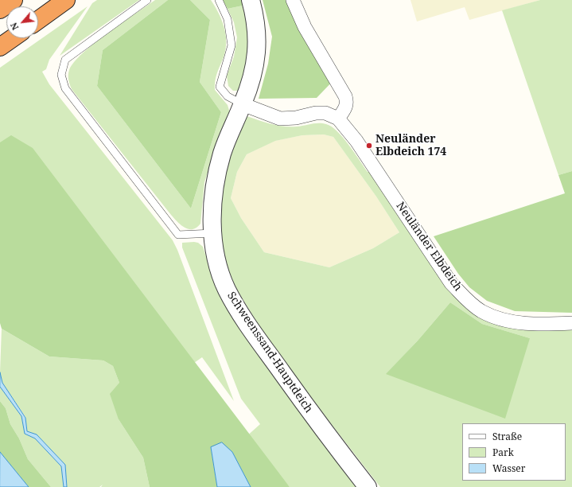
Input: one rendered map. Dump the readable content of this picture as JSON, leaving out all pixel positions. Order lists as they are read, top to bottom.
{
  "streets": {
    "street": ["Neuländer Elbdeich", "Schweenssand-Hauptdeich"]
  },
  "crossings": [
    ["Neuländer Elbdeich", "Schweenssand-Hauptdeich"]
  ],
  "places": ["Neuländer Elbdeich 174"],
  "legend": ["Straße", "Park", "Wasser"],
  "north": "bottom left"
}
